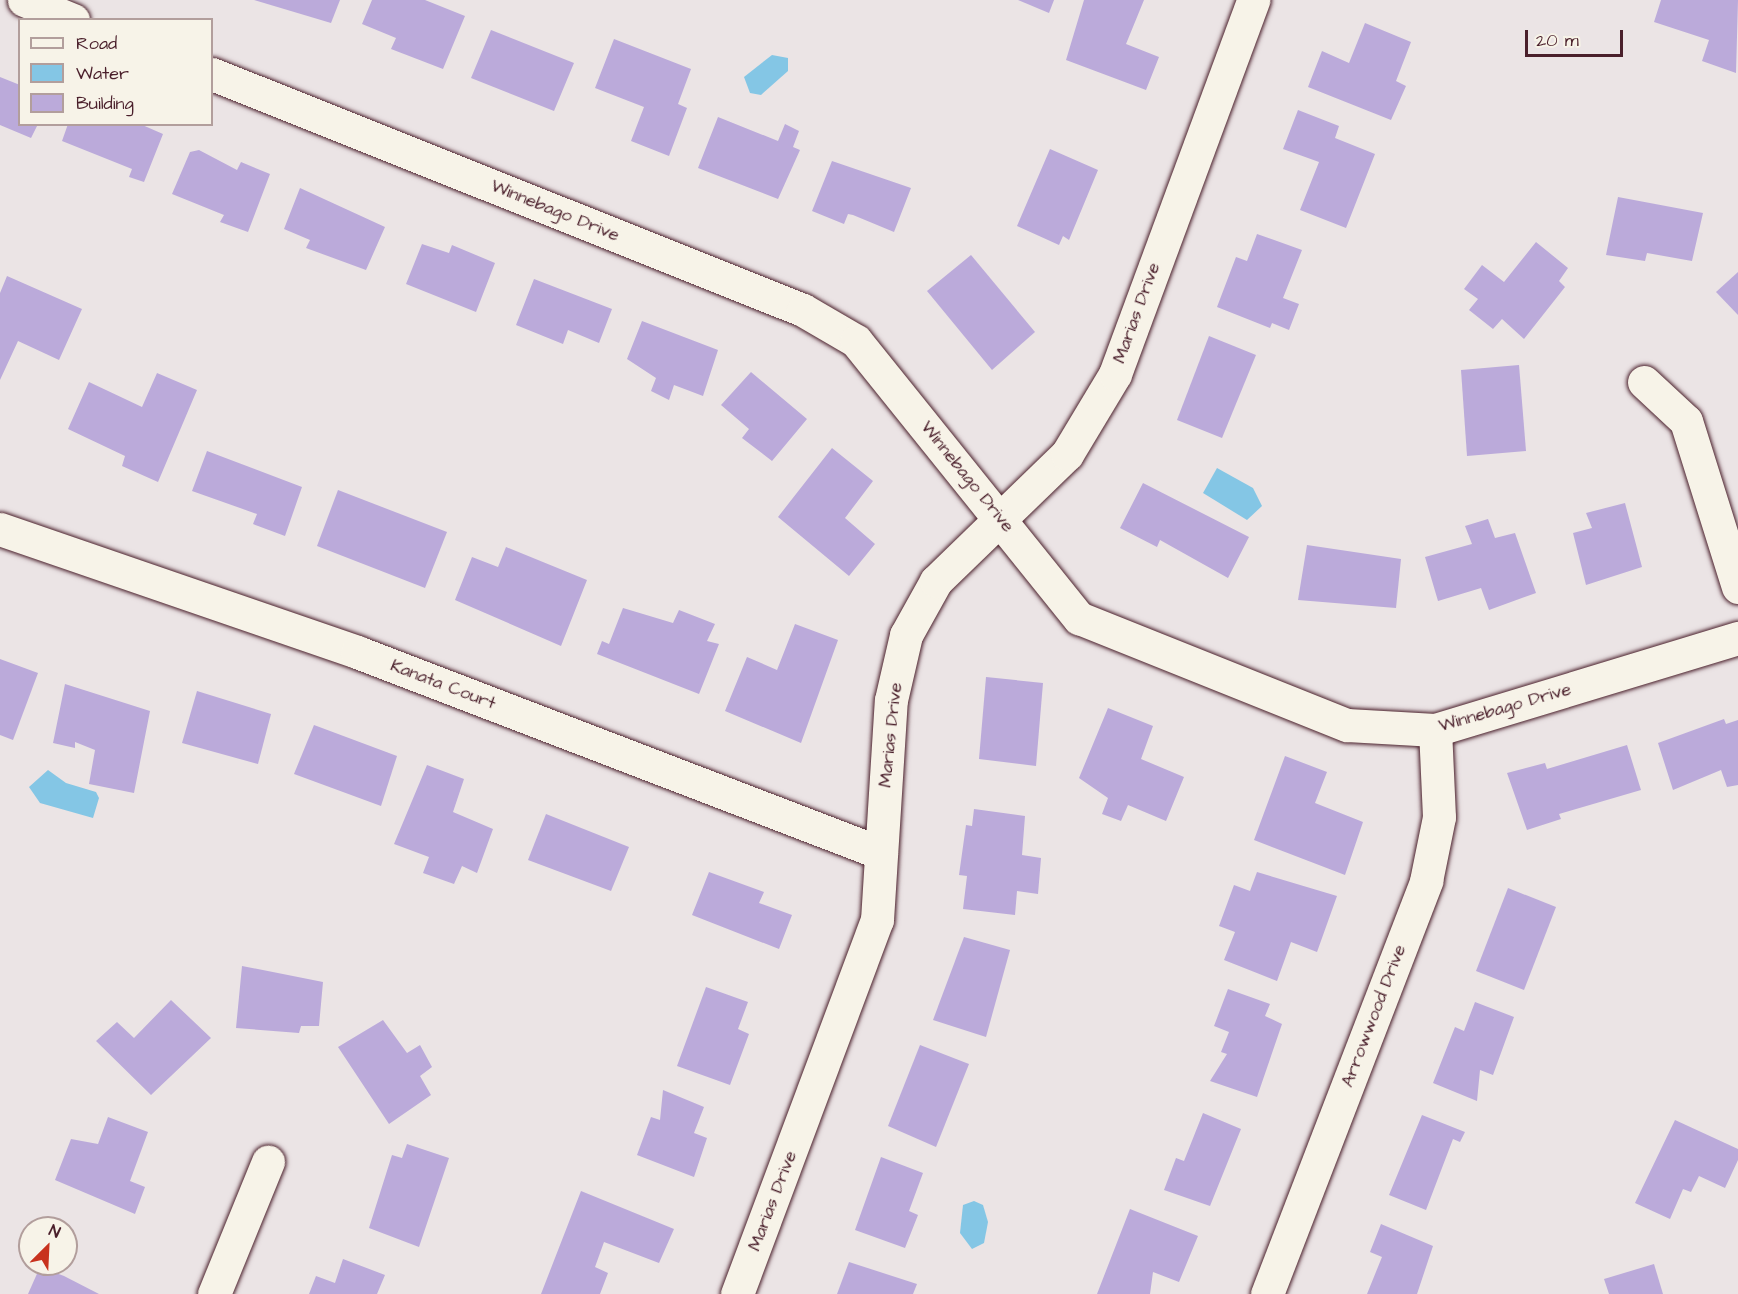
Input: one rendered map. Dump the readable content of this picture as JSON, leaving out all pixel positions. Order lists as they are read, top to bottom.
{
  "streets": {
    "street": [
      "Winnebago Drive",
      "Marias Drive",
      "Kanata Court",
      "Arrowwood Drive"
    ]
  },
  "crossings": [
    ["Winnebago Drive", "Marias Drive"],
    ["Winnebago Drive", "Arrowwood Drive"],
    ["Marias Drive", "Kanata Court"]
  ],
  "legend": ["Road", "Water", "Building"],
  "scale_bar": "20 m",
  "north": "top right"
}
